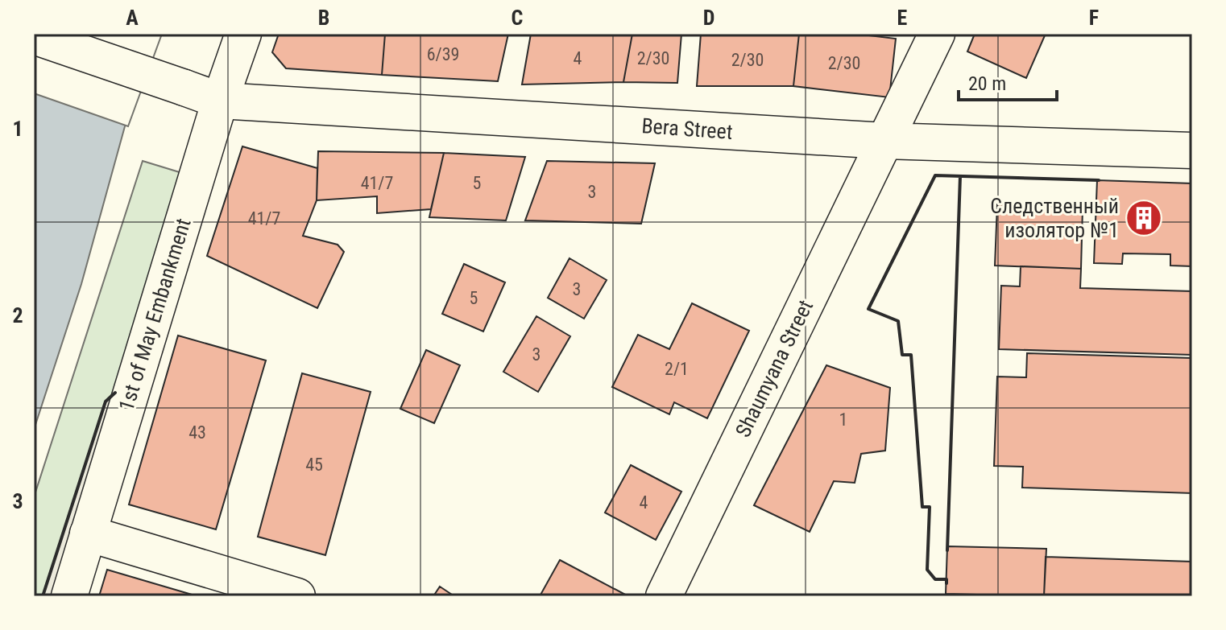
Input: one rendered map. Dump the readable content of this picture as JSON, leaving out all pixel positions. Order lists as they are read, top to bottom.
{
  "streets": {
    "street": ["Bera Street", "1st of May Embankment", "Shaumyana Street"]
  },
  "crossings": [
    ["Bera Street", "1st of May Embankment"],
    ["Bera Street", "Shaumyana Street"]
  ],
  "places": {
    "building": ["Следственный изолятор №1"]
  },
  "house_numbers": [
    "6/39",
    "4",
    "2/30",
    "2/30",
    "2/30",
    "41/7",
    "5",
    "3",
    "41/7",
    "3",
    "5",
    "3",
    "2/1",
    "1",
    "43",
    "45",
    "4"
  ],
  "scale_bar": "20 m",
  "grid": {
    "columns": [
      "A",
      "B",
      "C",
      "D",
      "E",
      "F"
    ],
    "rows": ["1", "2", "3"]
  }
}
